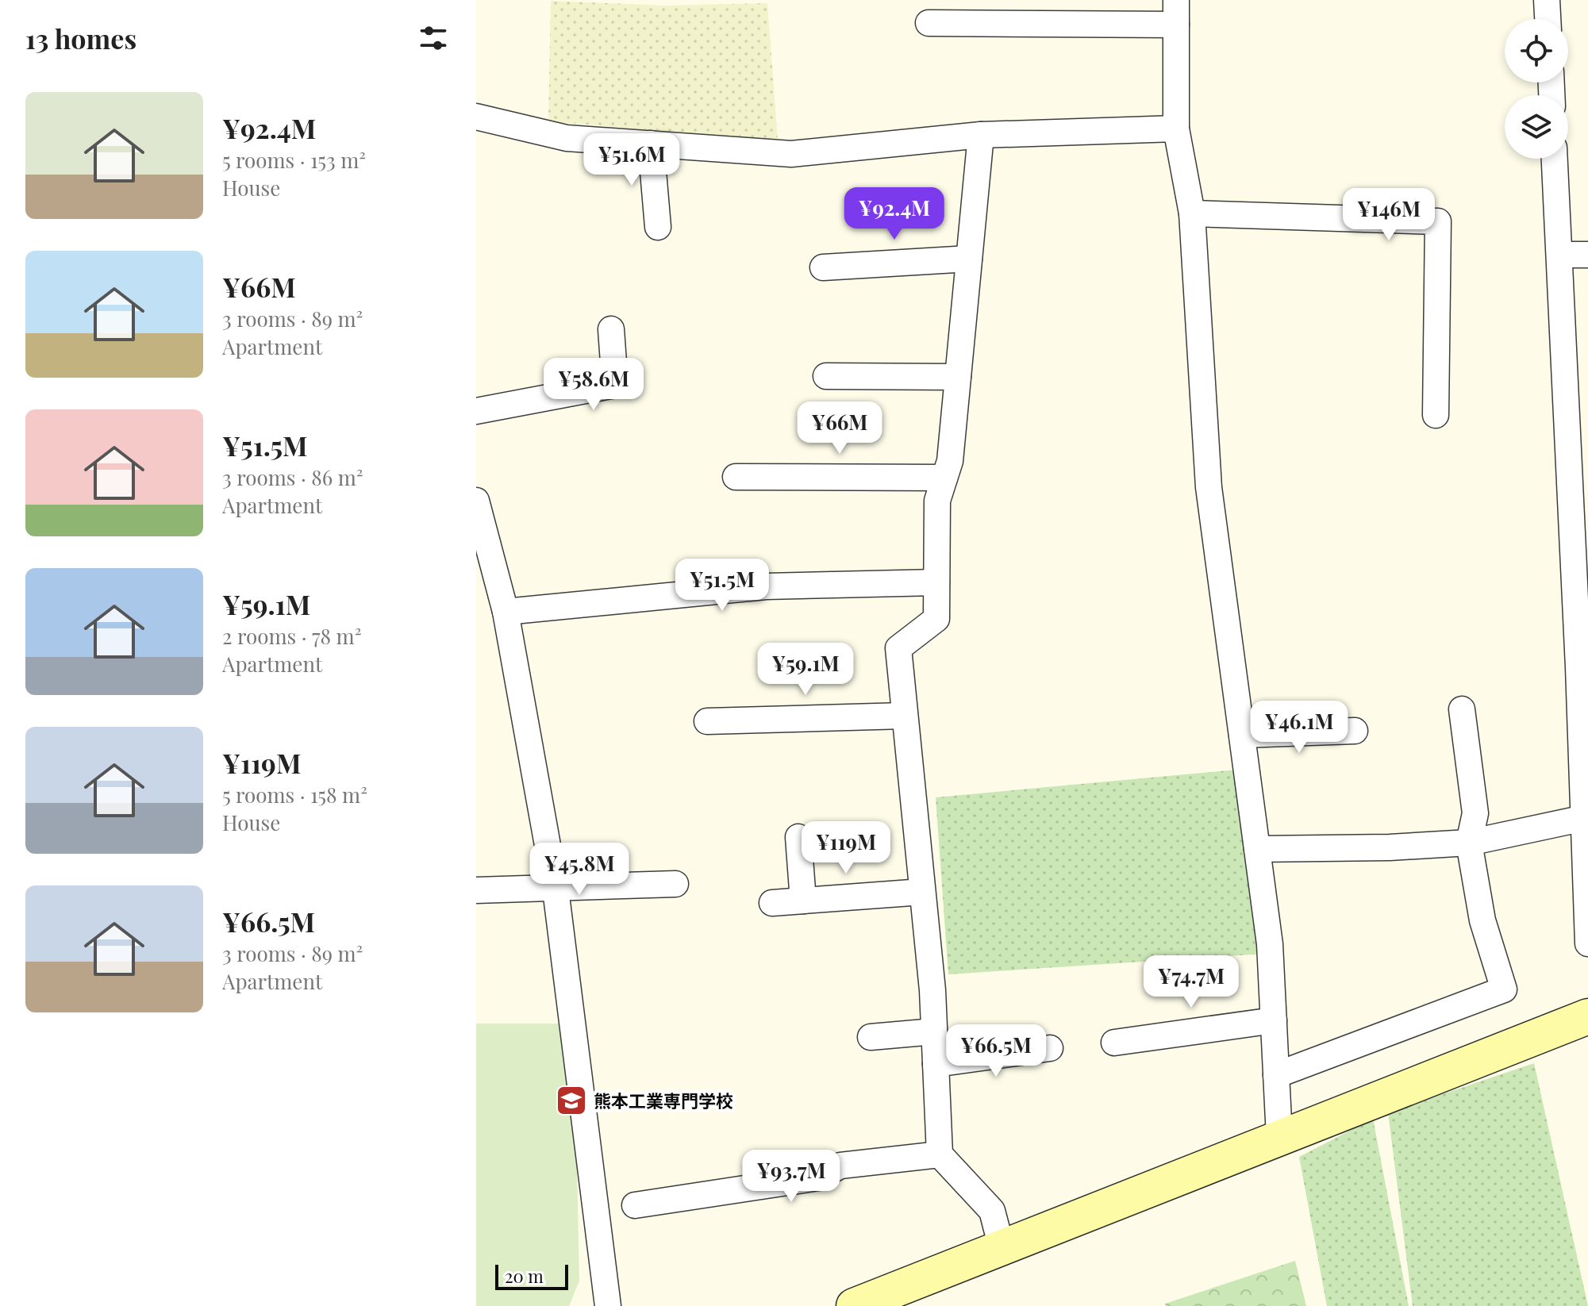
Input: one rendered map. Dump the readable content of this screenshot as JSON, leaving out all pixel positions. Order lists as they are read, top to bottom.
{
  "places": {
    "school or university": ["熊本工業専門学校"]
  },
  "scale_bar": "20 m",
  "page": {
    "heading": "13 homes",
    "list": [
      {
        "name": "¥92.4M",
        "note": "5 rooms · 153 m² · House"
      },
      {
        "name": "¥66M",
        "note": "3 rooms · 89 m² · Apartment"
      },
      {
        "name": "¥51.5M",
        "note": "3 rooms · 86 m² · Apartment"
      },
      {
        "name": "¥59.1M",
        "note": "2 rooms · 78 m² · Apartment"
      },
      {
        "name": "¥119M",
        "note": "5 rooms · 158 m² · House"
      },
      {
        "name": "¥66.5M",
        "note": "3 rooms · 89 m² · Apartment"
      }
    ],
    "price": [
      "¥51.6M",
      "¥92.4M",
      "¥146M",
      "¥58.6M",
      "¥66M",
      "¥51.5M",
      "¥59.1M",
      "¥46.1M",
      "¥119M",
      "¥45.8M",
      "¥74.7M",
      "¥66.5M",
      "¥93.7M"
    ],
    "scale": "20 m"
  }
}
